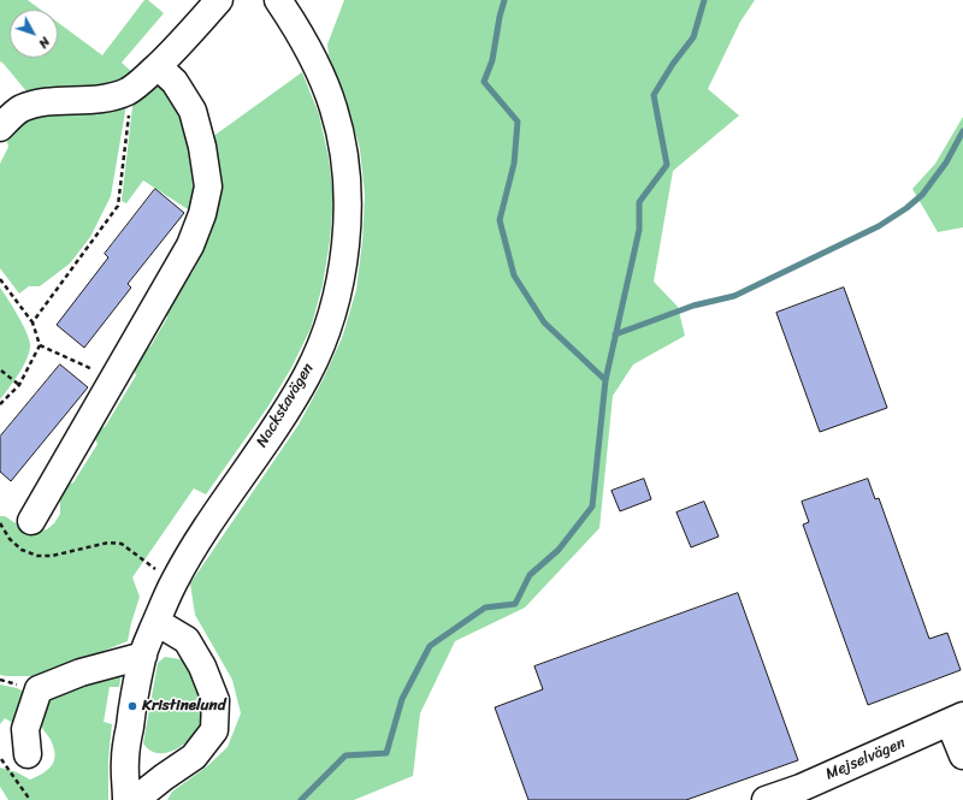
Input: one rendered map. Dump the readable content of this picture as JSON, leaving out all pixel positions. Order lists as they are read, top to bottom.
{
  "streets": {
    "street": ["Nackstavägen", "Mejselvägen"]
  },
  "places": ["Kristinelund"],
  "north": "bottom right"
}
